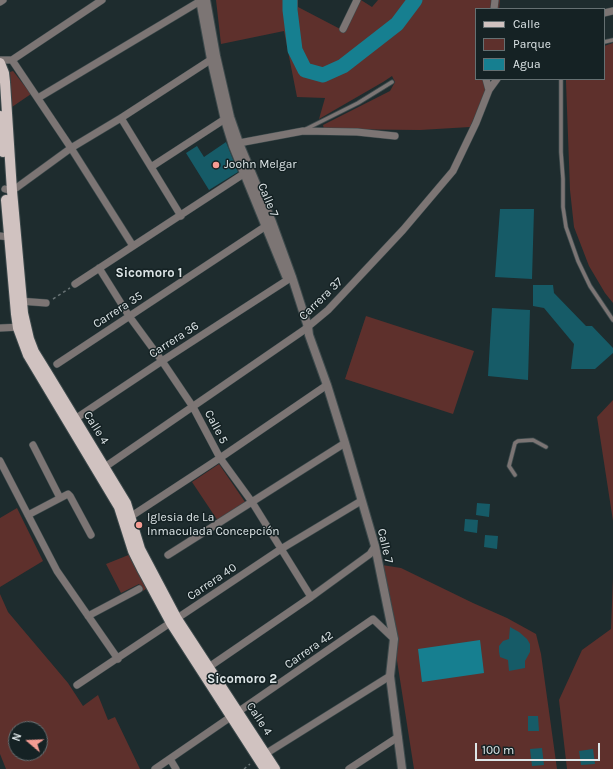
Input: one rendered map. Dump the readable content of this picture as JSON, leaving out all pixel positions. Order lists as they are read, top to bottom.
{
  "streets": {
    "main road": ["Calle 4"],
    "street": [
      "Calle 7",
      "Carrera 37",
      "Carrera 35",
      "Carrera 36",
      "Calle 5",
      "Carrera 40",
      "Carrera 42"
    ]
  },
  "crossings": [
    ["Calle 7", "Carrera 37"],
    ["Calle 7", "Carrera 35"],
    ["Calle 7", "Carrera 36"],
    ["Calle 7", "Carrera 40"],
    ["Calle 7", "Carrera 42"],
    ["Carrera 37", "Calle 5"],
    ["Carrera 37", "Calle 4"],
    ["Carrera 35", "Calle 5"],
    ["Carrera 36", "Calle 5"],
    ["Carrera 36", "Calle 4"],
    ["Calle 5", "Carrera 40"],
    ["Calle 4", "Carrera 40"],
    ["Calle 4", "Carrera 42"]
  ],
  "districts": ["Sicomoro 1", "Sicomoro 2"],
  "places": ["Joohn Melgar", "Iglesia de La Inmaculada Concepción"],
  "legend": ["Calle", "Parque", "Agua"],
  "scale_bar": "100 m",
  "north": "left"
}
